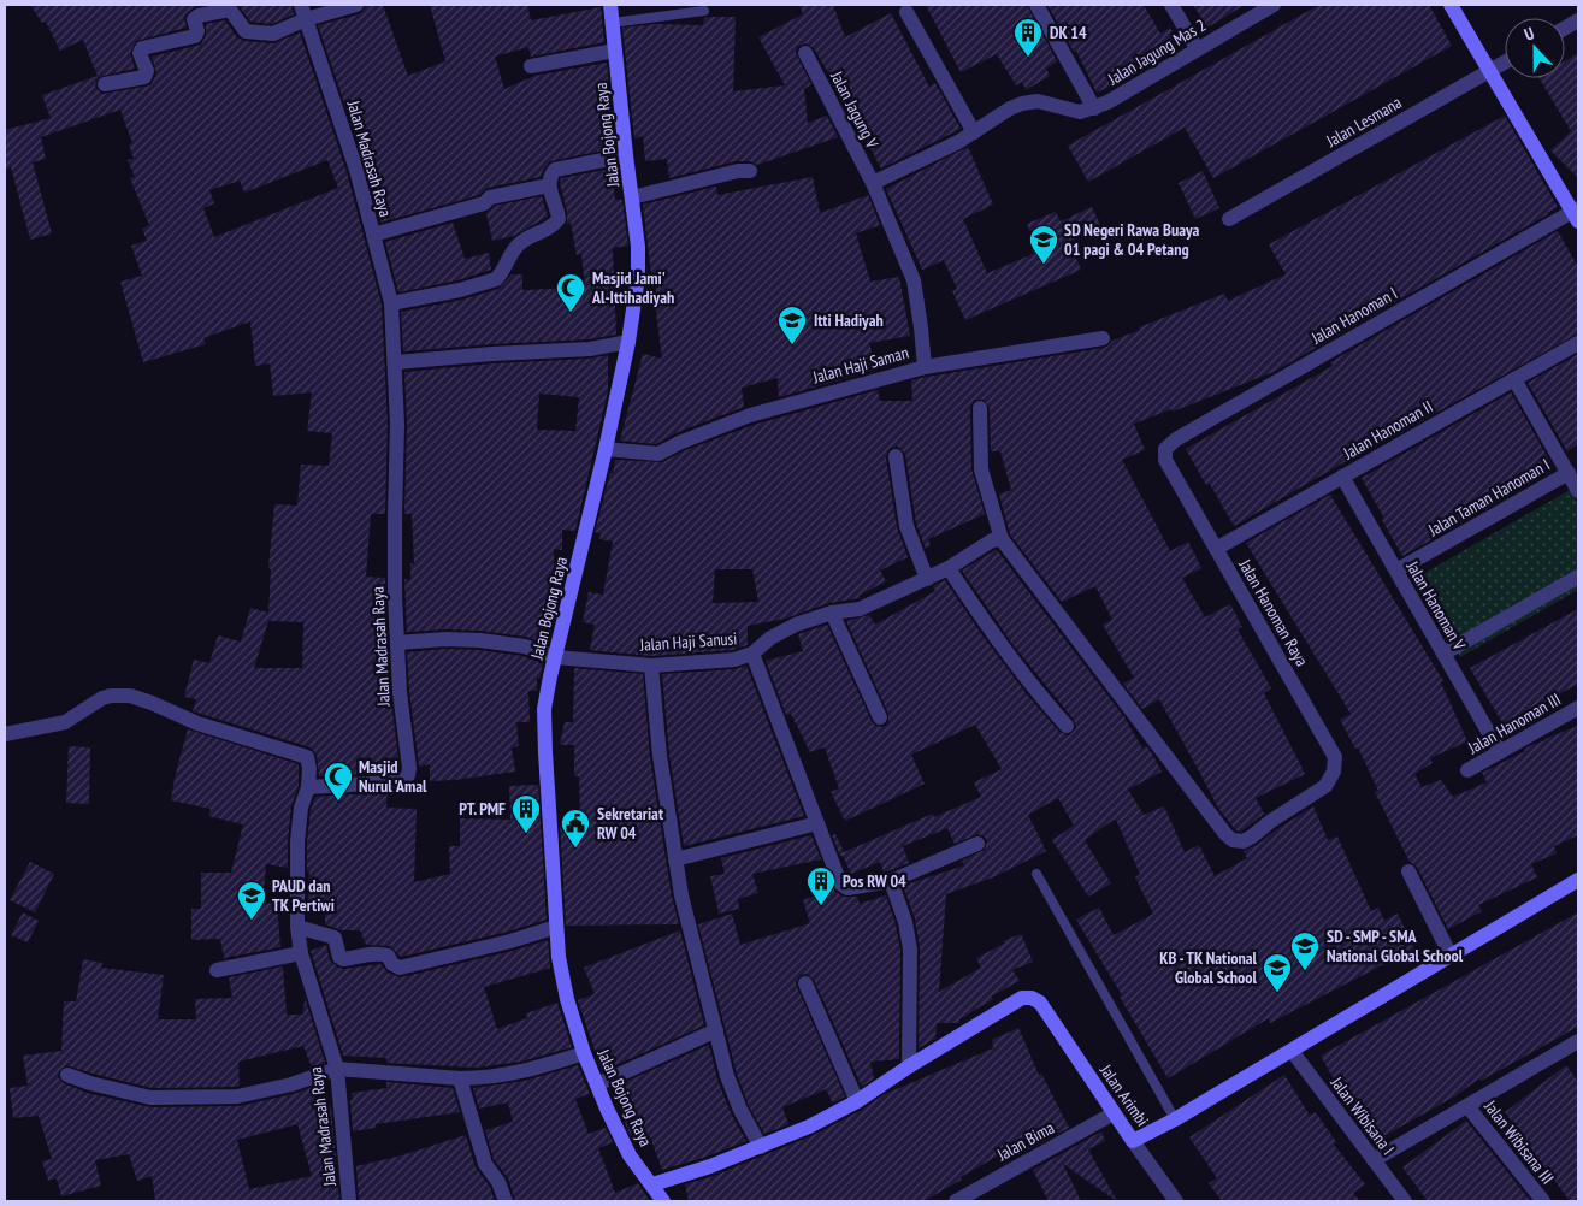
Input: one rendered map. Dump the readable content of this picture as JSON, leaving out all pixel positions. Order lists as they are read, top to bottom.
{
  "streets": {
    "street": [
      "Jalan Jagung Mas 2",
      "Jalan Jagung V",
      "Jalan Lesmana",
      "Jalan Bojong Raya",
      "Jalan Madrasah Raya",
      "Jalan Hanoman I",
      "Jalan Haji Saman",
      "Jalan Hanoman II",
      "Jalan Taman Hanoman I",
      "Jalan Hanoman V",
      "Jalan Hanoman Raya",
      "Jalan Haji Sanusi",
      "Jalan Hanoman III",
      "Jalan Arimbi",
      "Jalan Wibisana I",
      "Jalan Bima",
      "Jalan Wibisana III"
    ]
  },
  "crossings": [
    ["Jalan Jagung V", "Jalan Haji Saman"],
    ["Jalan Bojong Raya", "Jalan Haji Saman"],
    ["Jalan Bojong Raya", "Jalan Haji Sanusi"],
    ["Jalan Bojong Raya", "Jalan Arimbi"],
    ["Jalan Madrasah Raya", "Jalan Haji Sanusi"],
    ["Jalan Hanoman I", "Jalan Hanoman Raya"],
    ["Jalan Hanoman II", "Jalan Hanoman V"],
    ["Jalan Hanoman II", "Jalan Hanoman Raya"],
    ["Jalan Taman Hanoman I", "Jalan Hanoman V"],
    ["Jalan Hanoman V", "Jalan Hanoman III"],
    ["Jalan Hanoman Raya", "Jalan Haji Sanusi"],
    ["Jalan Arimbi", "Jalan Wibisana I"],
    ["Jalan Arimbi", "Jalan Bima"]
  ],
  "places": {
    "building": ["DK 14", "PT. PMF", "Pos RW 04"],
    "school or university": [
      "SD Negeri Rawa Buaya 01 pagi & 04 Petang",
      "Itti Hadiyah",
      "PAUD dan TK Pertiwi",
      "SD - SMP - SMA National Global School",
      "KB - TK National Global School"
    ],
    "mosque": ["Masjid Jami' Al-Ittihadiyah", "Masjid Nurul 'Amal"],
    "public building": ["Sekretariat RW 04"]
  },
  "north": "top"
}
